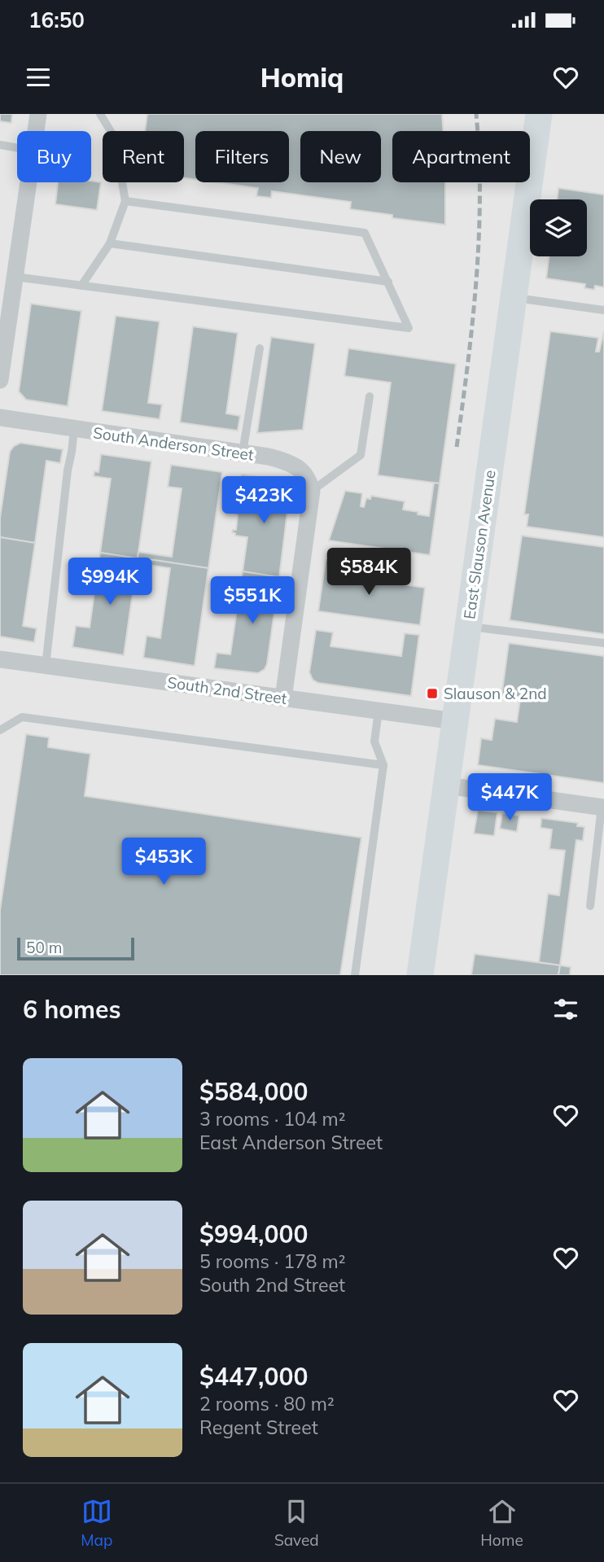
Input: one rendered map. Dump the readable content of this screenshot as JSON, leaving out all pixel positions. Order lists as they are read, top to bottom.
{
  "streets": {
    "main road": ["East Slauson Avenue"],
    "street": ["South Anderson Street", "South 2nd Street"]
  },
  "crossings": [
    ["East Slauson Avenue", "South 2nd Street"]
  ],
  "places": {
    "transit": ["Slauson & 2nd"]
  },
  "scale_bar": "50 m",
  "page": {
    "status": "16:50",
    "header": "Homiq",
    "chip": [
      "Buy",
      "Rent",
      "Filters",
      "New",
      "Apartment"
    ],
    "price": [
      "$423K",
      "$584K",
      "$994K",
      "$551K",
      "$447K",
      "$453K"
    ],
    "scale": "50 m",
    "heading": "6 homes",
    "list": [
      {
        "name": "$584,000",
        "note": "3 rooms · 104 m² · East Anderson Street"
      },
      {
        "name": "$994,000",
        "note": "5 rooms · 178 m² · South 2nd Street"
      },
      {
        "name": "$447,000",
        "note": "2 rooms · 80 m² · Regent Street"
      }
    ],
    "tabs": ["Map", "Saved", "Home"]
  }
}
